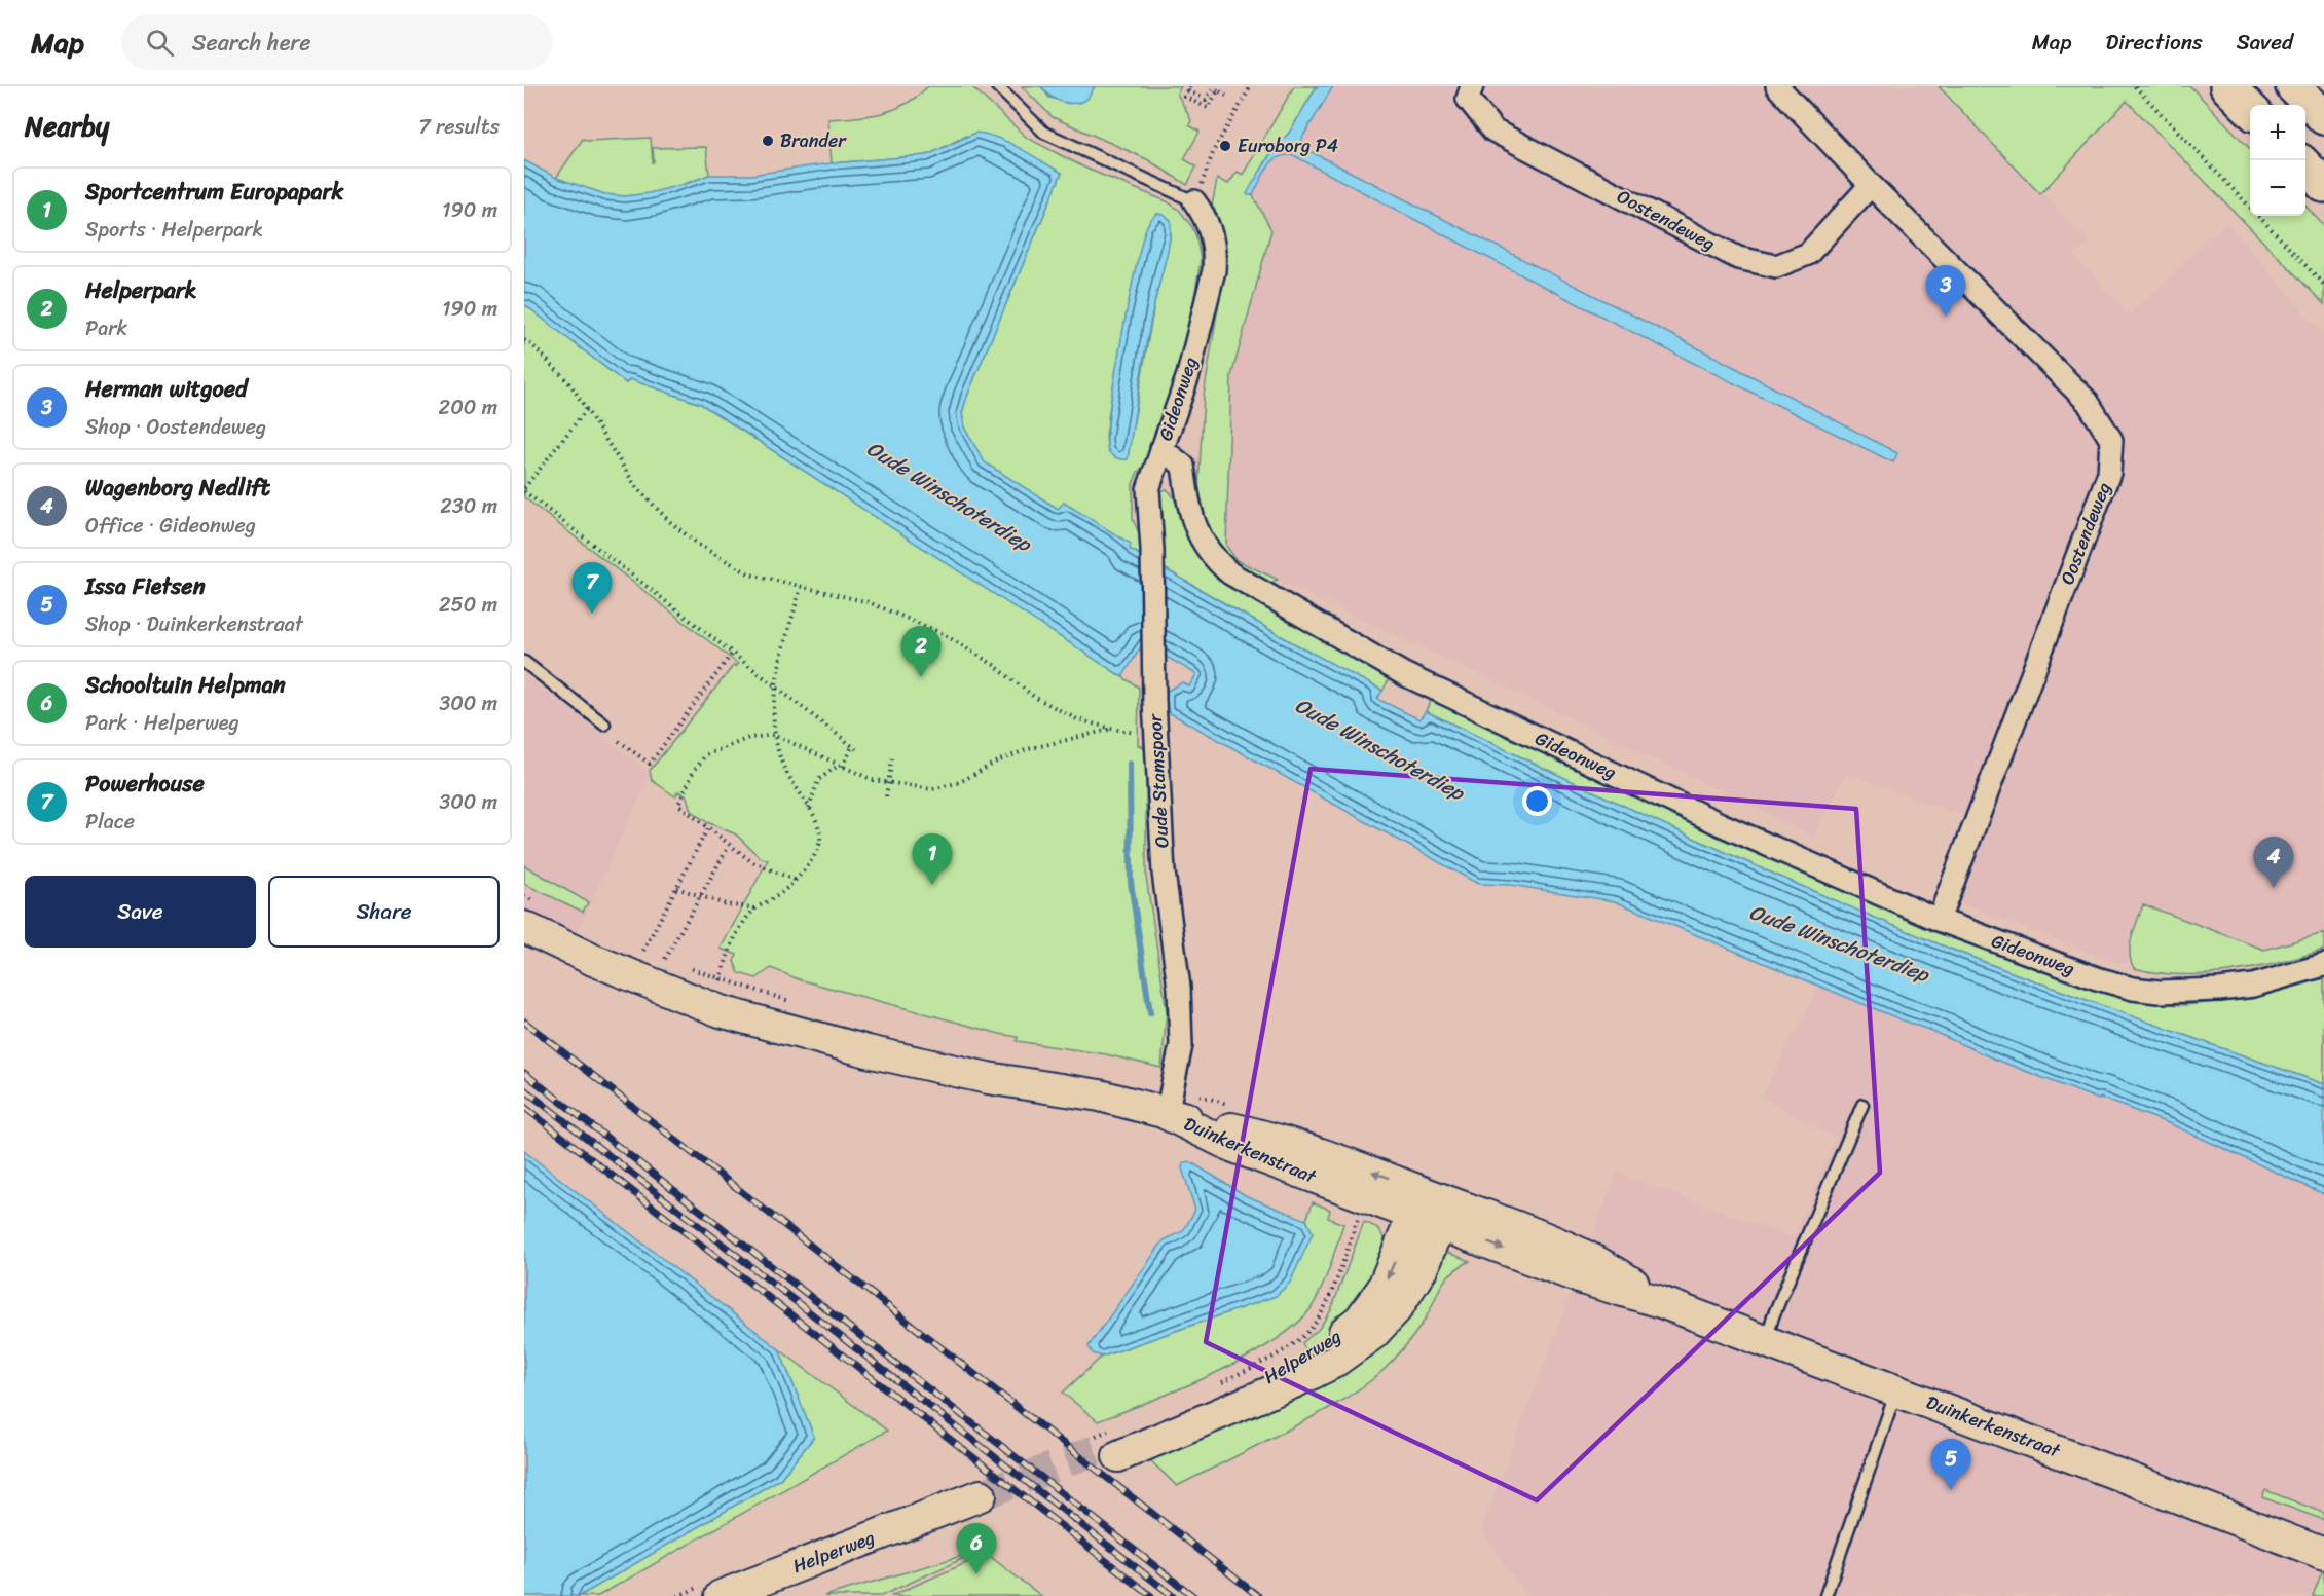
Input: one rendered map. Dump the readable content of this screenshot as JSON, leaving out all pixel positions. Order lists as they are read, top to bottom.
{
  "streets": {
    "main road": ["Duinkerkenstraat", "Helperweg"],
    "street": ["Oostendeweg", "Gideonweg", "Oude Stamspoor"]
  },
  "crossings": [
    ["Oostendeweg", "Gideonweg"],
    ["Gideonweg", "Oude Stamspoor"],
    ["Oude Stamspoor", "Duinkerkenstraat"],
    ["Duinkerkenstraat", "Helperweg"]
  ],
  "water": ["Oude Winschoterdiep"],
  "places": ["Brander", "Euroborg P4"],
  "page": {
    "header": "Map",
    "search": "Search here",
    "nav": ["Map", "Directions", "Saved"],
    "heading": ["Nearby", "7 results"],
    "map_buttons": ["+", "−"],
    "list": [
      {
        "mark": "1",
        "name": "Sportcentrum Europapark",
        "note": "Sports · Helperpark",
        "value": "190 m"
      },
      {
        "mark": "2",
        "name": "Helperpark",
        "note": "Park",
        "value": "190 m"
      },
      {
        "mark": "3",
        "name": "Herman witgoed",
        "note": "Shop · Oostendeweg",
        "value": "200 m"
      },
      {
        "mark": "4",
        "name": "Wagenborg Nedlift",
        "note": "Office · Gideonweg",
        "value": "230 m"
      },
      {
        "mark": "5",
        "name": "Issa Fietsen",
        "note": "Shop · Duinkerkenstraat",
        "value": "250 m"
      },
      {
        "mark": "6",
        "name": "Schooltuin Helpman",
        "note": "Park · Helperweg",
        "value": "300 m"
      },
      {
        "mark": "7",
        "name": "Powerhouse",
        "note": "Place",
        "value": "300 m"
      }
    ],
    "pins": [
      "3",
      "7",
      "2",
      "1",
      "4",
      "5",
      "6"
    ],
    "buttons": ["Save", "Share"]
  }
}
